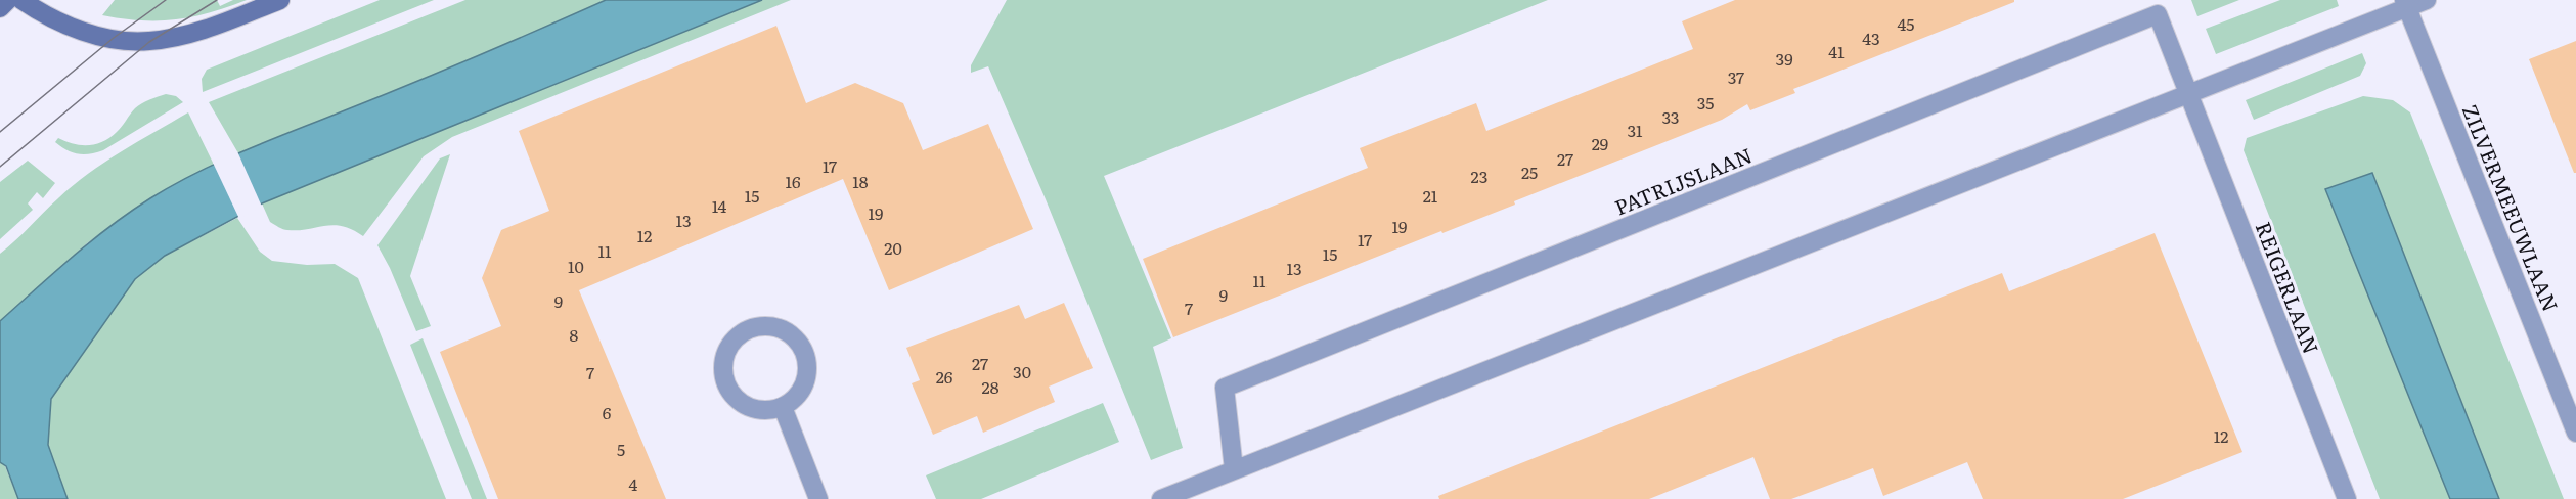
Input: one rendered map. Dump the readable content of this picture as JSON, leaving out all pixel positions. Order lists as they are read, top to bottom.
{
  "streets": {
    "street": ["PATRIJSLAAN", "ZILVERMEEUWLAAN", "REIGERLAAN"]
  },
  "crossings": [
    ["PATRIJSLAAN", "REIGERLAAN"]
  ],
  "house_numbers": [
    "45",
    "43",
    "41",
    "39",
    "37",
    "35",
    "33",
    "31",
    "29",
    "27",
    "17",
    "25",
    "23",
    "16",
    "18",
    "15",
    "21",
    "14",
    "19",
    "13",
    "19",
    "12",
    "17",
    "20",
    "11",
    "15",
    "10",
    "13",
    "11",
    "9",
    "9",
    "7",
    "8",
    "27",
    "30",
    "7",
    "26",
    "28",
    "6",
    "12",
    "5",
    "4"
  ]
}
